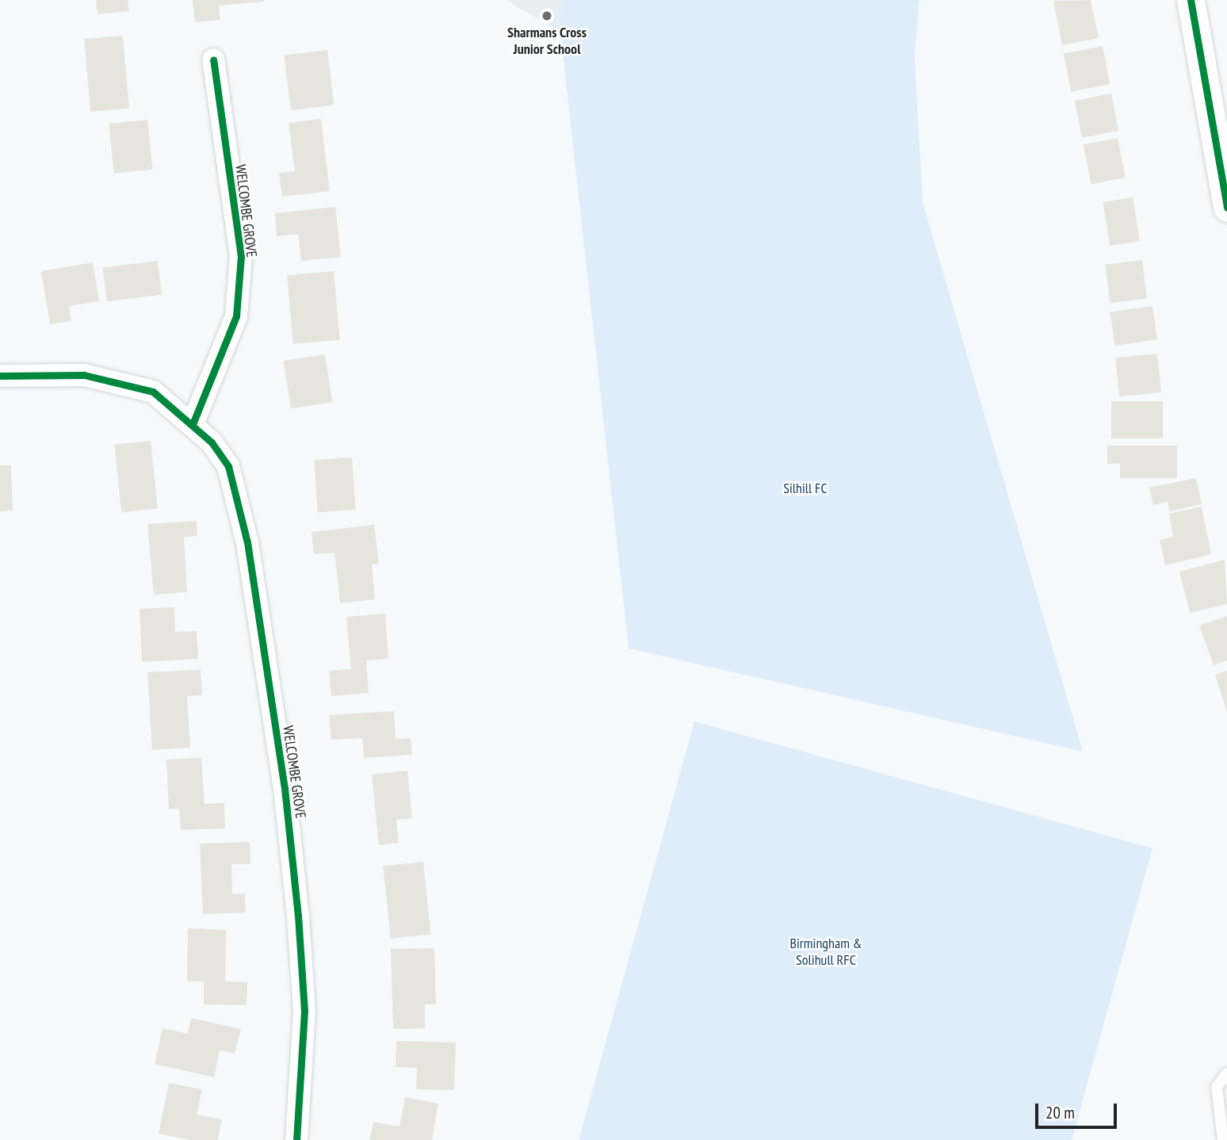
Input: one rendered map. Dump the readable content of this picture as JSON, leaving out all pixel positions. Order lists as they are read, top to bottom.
{
  "streets": {
    "street": ["WELCOMBE GROVE"]
  },
  "parks": ["Silhill FC", "Birmingham & Solihull RFC"],
  "places": ["Sharmans Cross Junior School"],
  "scale_bar": "20 m"
}
